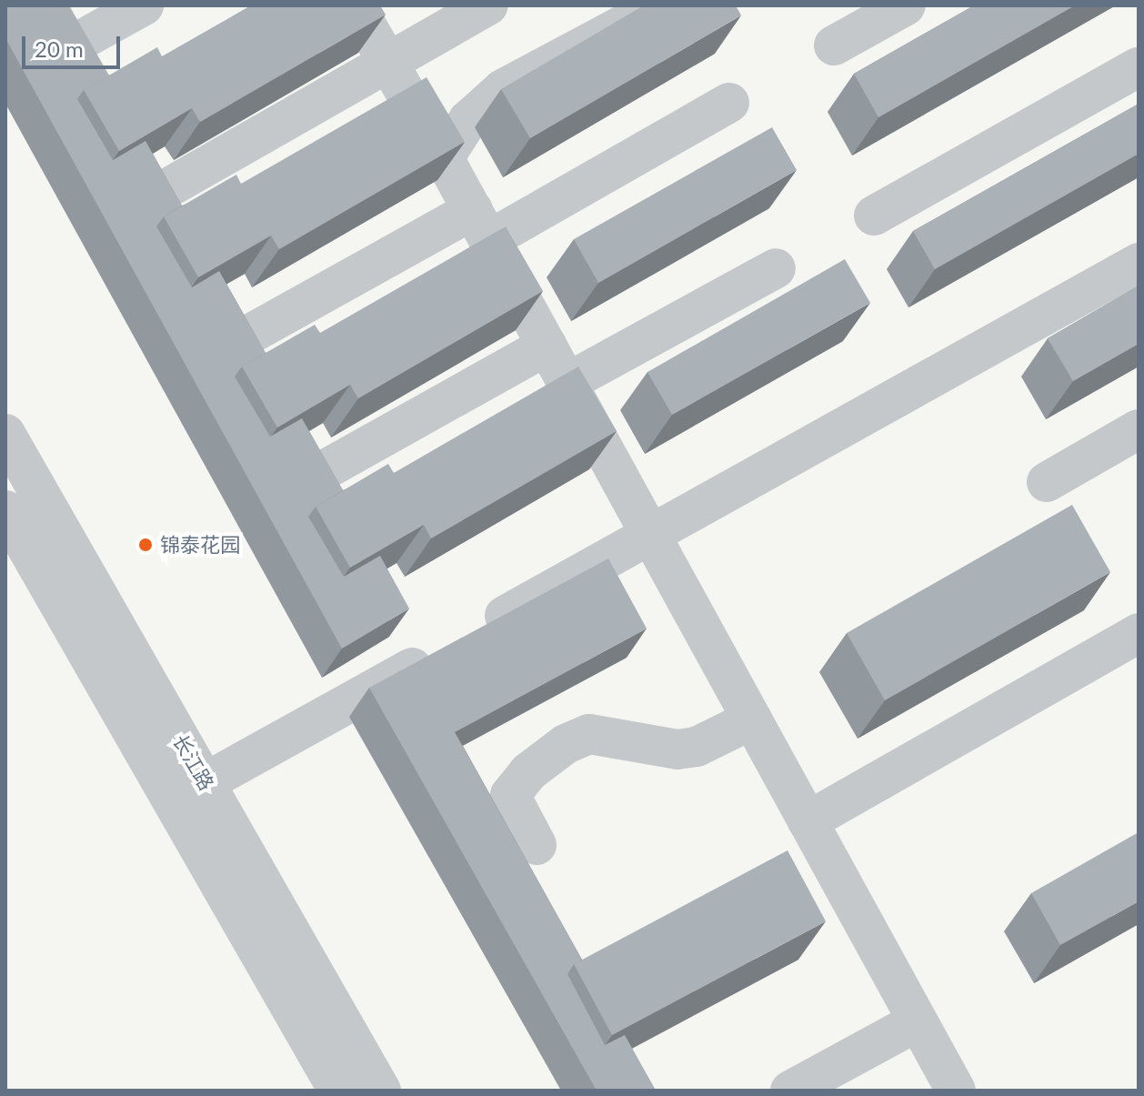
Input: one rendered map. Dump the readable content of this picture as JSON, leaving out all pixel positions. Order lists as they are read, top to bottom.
{
  "streets": {
    "street": ["长江路"]
  },
  "places": ["锦泰花园"],
  "scale_bar": "20 m"
}
